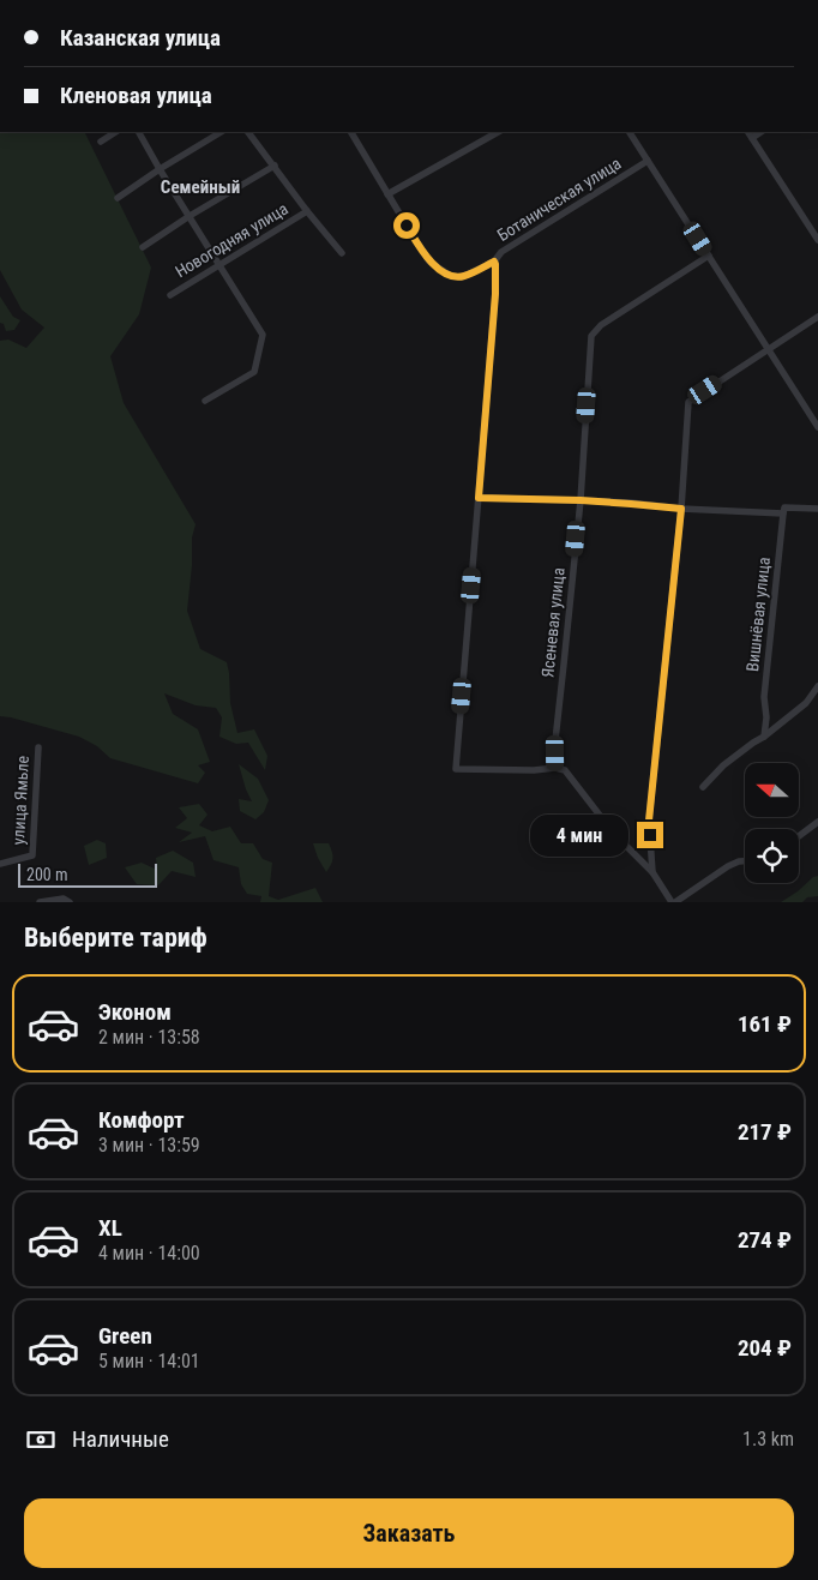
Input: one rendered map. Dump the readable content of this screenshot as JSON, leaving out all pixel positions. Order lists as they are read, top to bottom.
{
  "streets": {
    "street": [
      "Ботаническая улица",
      "Новогодняя улица",
      "Вишнёвая улица",
      "Ясеневая улица",
      "улица Ямьле"
    ]
  },
  "crossings": [
    ["Ботаническая улица", "Ясеневая улица"]
  ],
  "districts": ["Семейный"],
  "scale_bar": "200 m",
  "north": "left",
  "page": {
    "banner": ["Казанская улица", "Кленовая улица"],
    "bubble": "4 мин",
    "scale": "200 m",
    "heading": "Выберите тариф",
    "list": [
      {
        "name": "Эконом",
        "note": "2 мин · 13:58",
        "value": "161 ₽"
      },
      {
        "name": "Комфорт",
        "note": "3 мин · 13:59",
        "value": "217 ₽"
      },
      {
        "name": "XL",
        "note": "4 мин · 14:00",
        "value": "274 ₽"
      },
      {
        "name": "Green",
        "note": "5 мин · 14:01",
        "value": "204 ₽"
      }
    ],
    "pay": ["Наличные", "1.3 km"],
    "buttons": "Заказать"
  }
}
